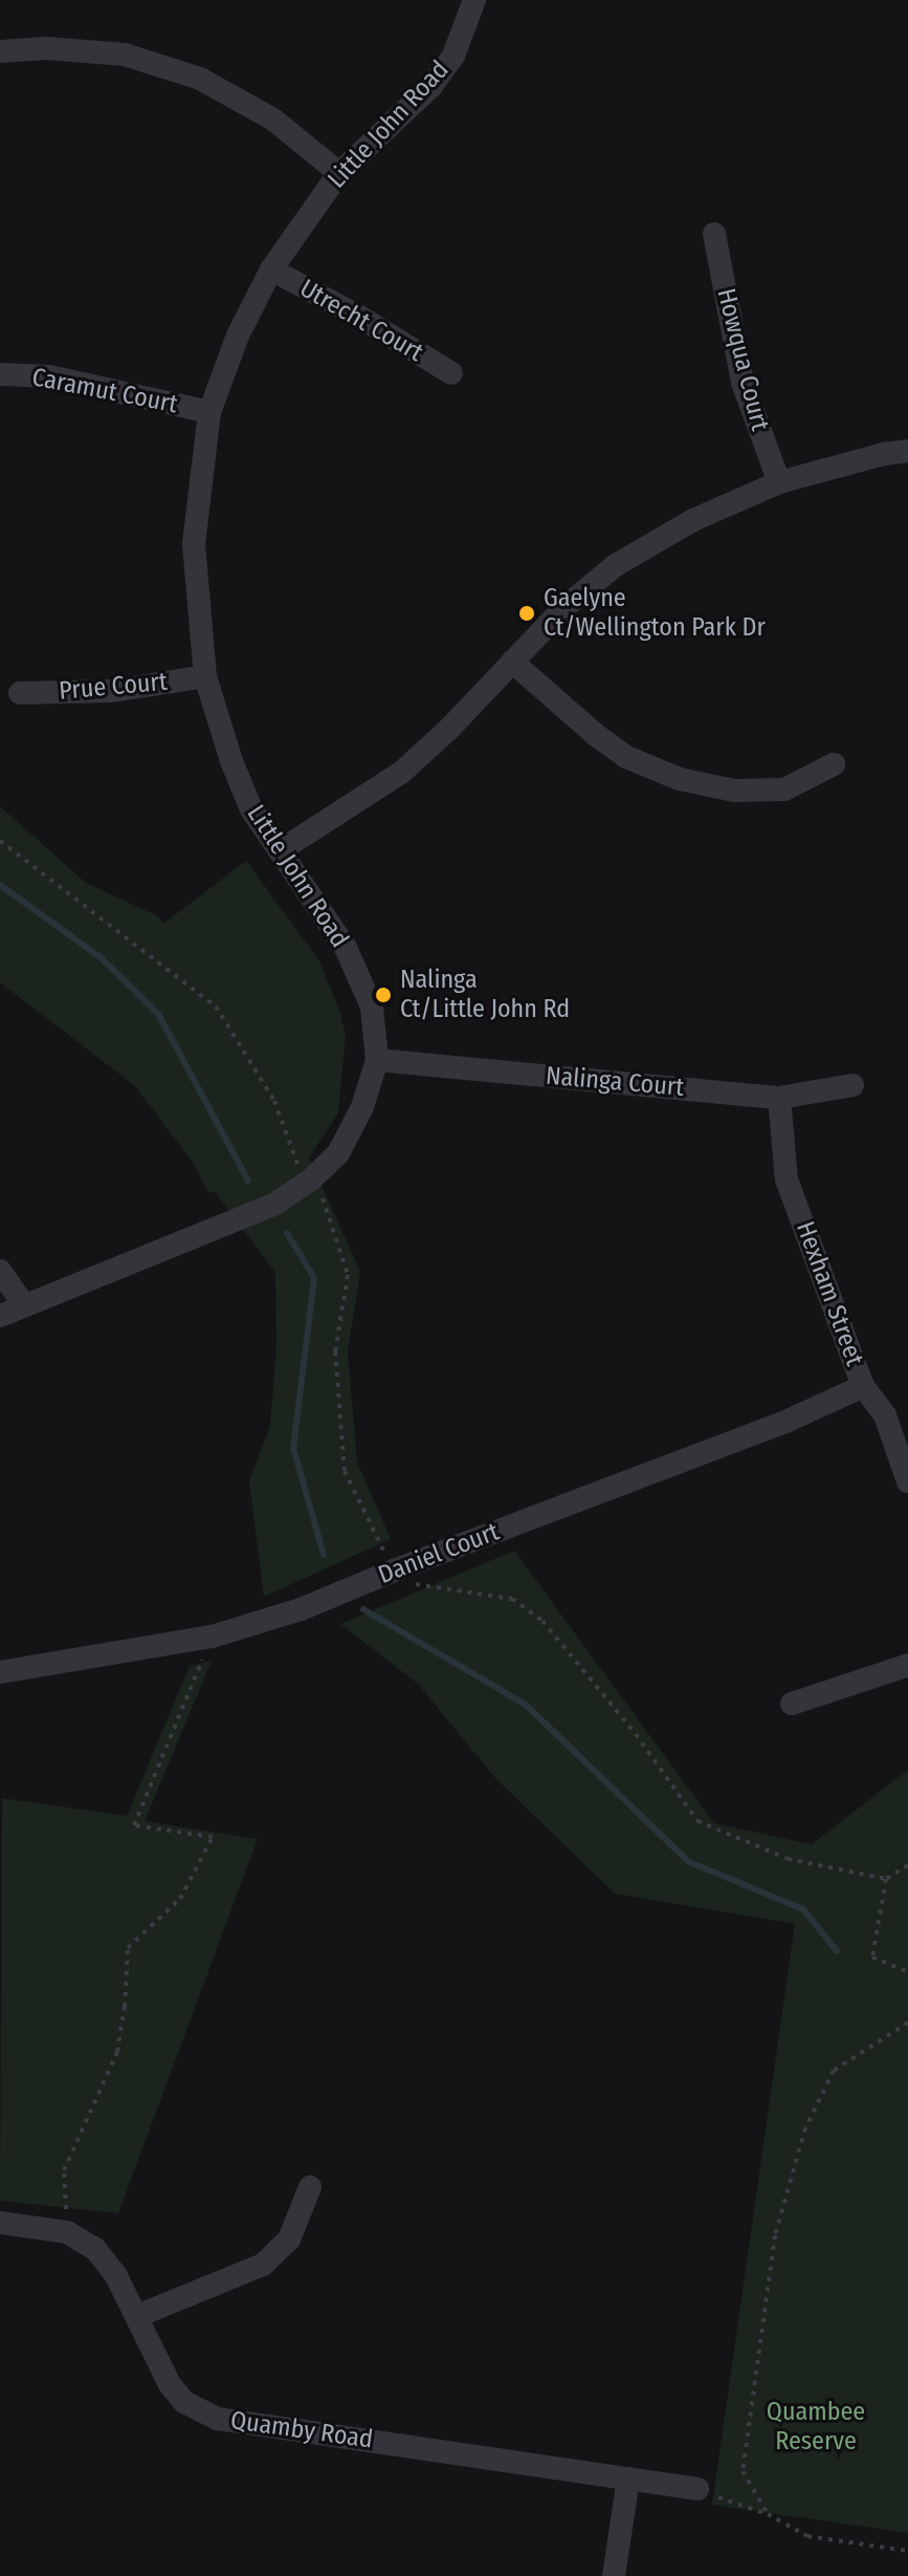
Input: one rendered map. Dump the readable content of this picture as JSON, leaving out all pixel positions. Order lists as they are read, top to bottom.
{
  "streets": {
    "street": [
      "Little John Road",
      "Utrecht Court",
      "Howqua Court",
      "Caramut Court",
      "Prue Court",
      "Nalinga Court",
      "Hexham Street",
      "Daniel Court",
      "Quamby Road"
    ]
  },
  "crossings": [
    ["Little John Road", "Utrecht Court"],
    ["Little John Road", "Caramut Court"],
    ["Little John Road", "Prue Court"],
    ["Little John Road", "Nalinga Court"],
    ["Nalinga Court", "Hexham Street"],
    ["Hexham Street", "Daniel Court"]
  ],
  "parks": ["Quambee Reserve"],
  "places": ["Gaelyne Ct/Wellington Park Dr", "Nalinga Ct/Little John Rd"]
}
